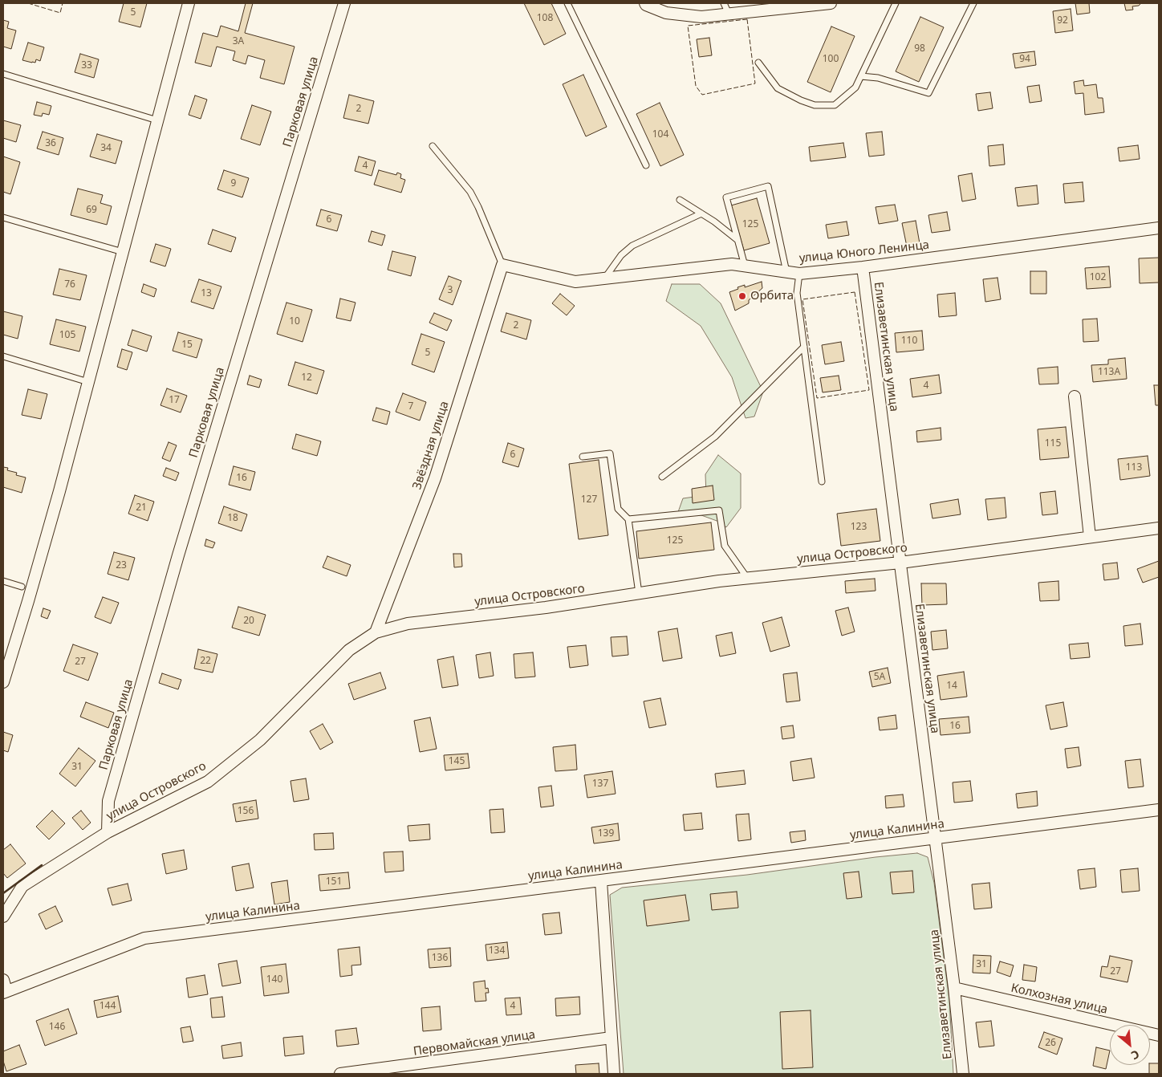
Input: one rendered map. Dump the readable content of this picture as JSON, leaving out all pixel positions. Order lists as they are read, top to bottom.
{
  "streets": {
    "street": [
      "Парковая улица",
      "улица Юного Ленинца",
      "Елизаветинская улица",
      "Звёздная улица",
      "улица Островского",
      "улица Калинина",
      "Колхозная улица",
      "Первомайская улица"
    ]
  },
  "crossings": [
    ["Парковая улица", "улица Островского"],
    ["улица Юного Ленинца", "Елизаветинская улица"],
    ["улица Юного Ленинца", "Звёздная улица"],
    ["Елизаветинская улица", "улица Островского"],
    ["Елизаветинская улица", "улица Калинина"],
    ["Елизаветинская улица", "Колхозная улица"],
    ["Звёздная улица", "улица Островского"]
  ],
  "places": ["Орбита"],
  "house_numbers": [
    "5",
    "108",
    "92",
    "3А",
    "98",
    "100",
    "94",
    "33",
    "2",
    "104",
    "36",
    "34",
    "4",
    "9",
    "69",
    "6",
    "125",
    "102",
    "76",
    "3",
    "13",
    "10",
    "2",
    "105",
    "110",
    "15",
    "5",
    "113А",
    "12",
    "4",
    "17",
    "7",
    "115",
    "6",
    "113",
    "16",
    "127",
    "21",
    "18",
    "123",
    "125",
    "23",
    "20",
    "22",
    "27",
    "5А",
    "14",
    "16",
    "145",
    "31",
    "137",
    "156",
    "139",
    "151",
    "134",
    "136",
    "31",
    "27",
    "140",
    "144",
    "4",
    "146",
    "26"
  ],
  "north": "bottom right"
}
